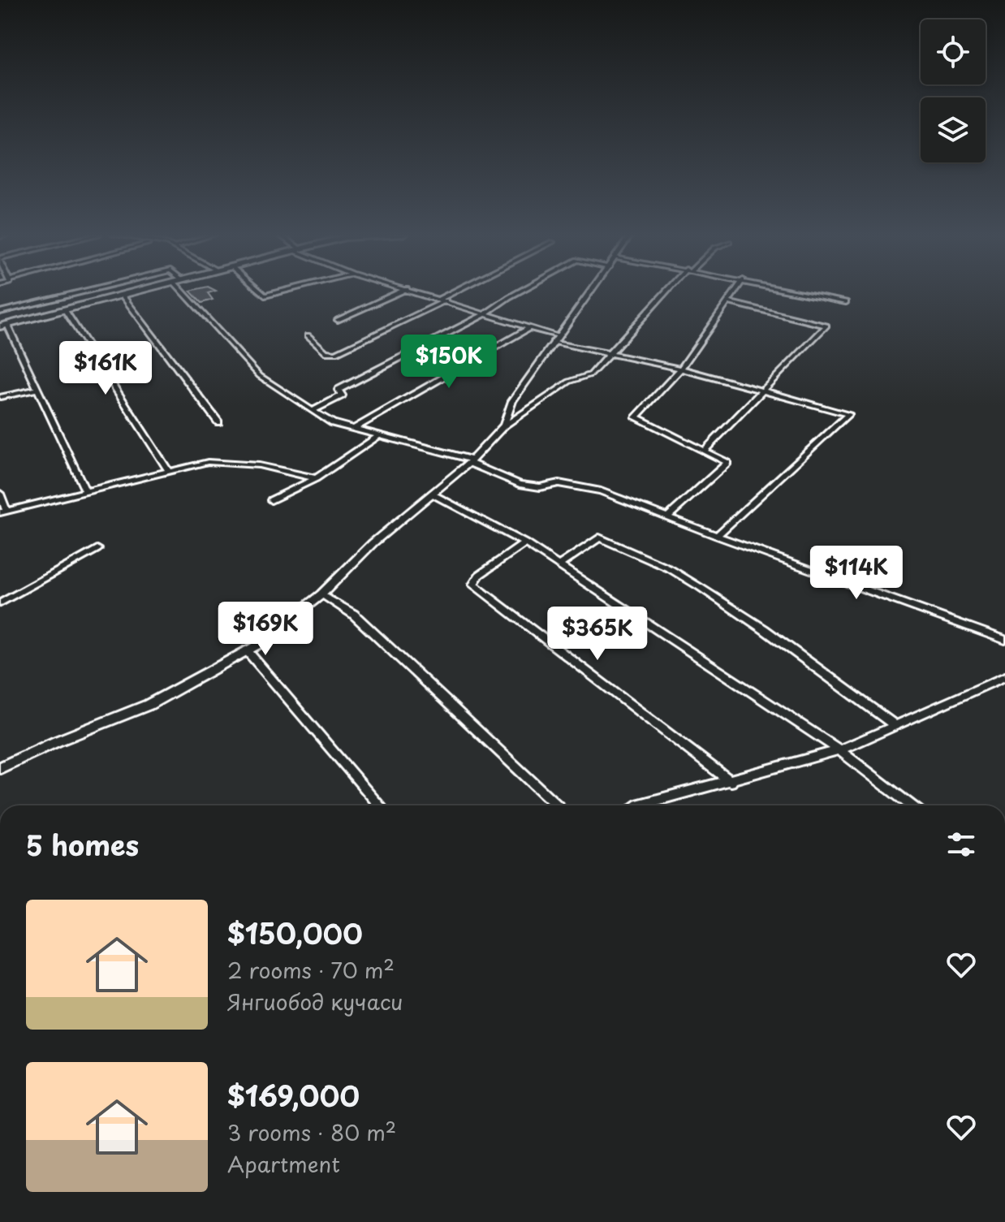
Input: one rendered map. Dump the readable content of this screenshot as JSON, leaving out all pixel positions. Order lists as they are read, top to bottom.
{
  "page": {
    "price": [
      "$150K",
      "$161K",
      "$114K",
      "$169K",
      "$365K"
    ],
    "heading": "5 homes",
    "list": [
      {
        "name": "$150,000",
        "note": "2 rooms · 70 m² · Янгиобод кучаси"
      },
      {
        "name": "$169,000",
        "note": "3 rooms · 80 m² · Apartment"
      }
    ]
  }
}
